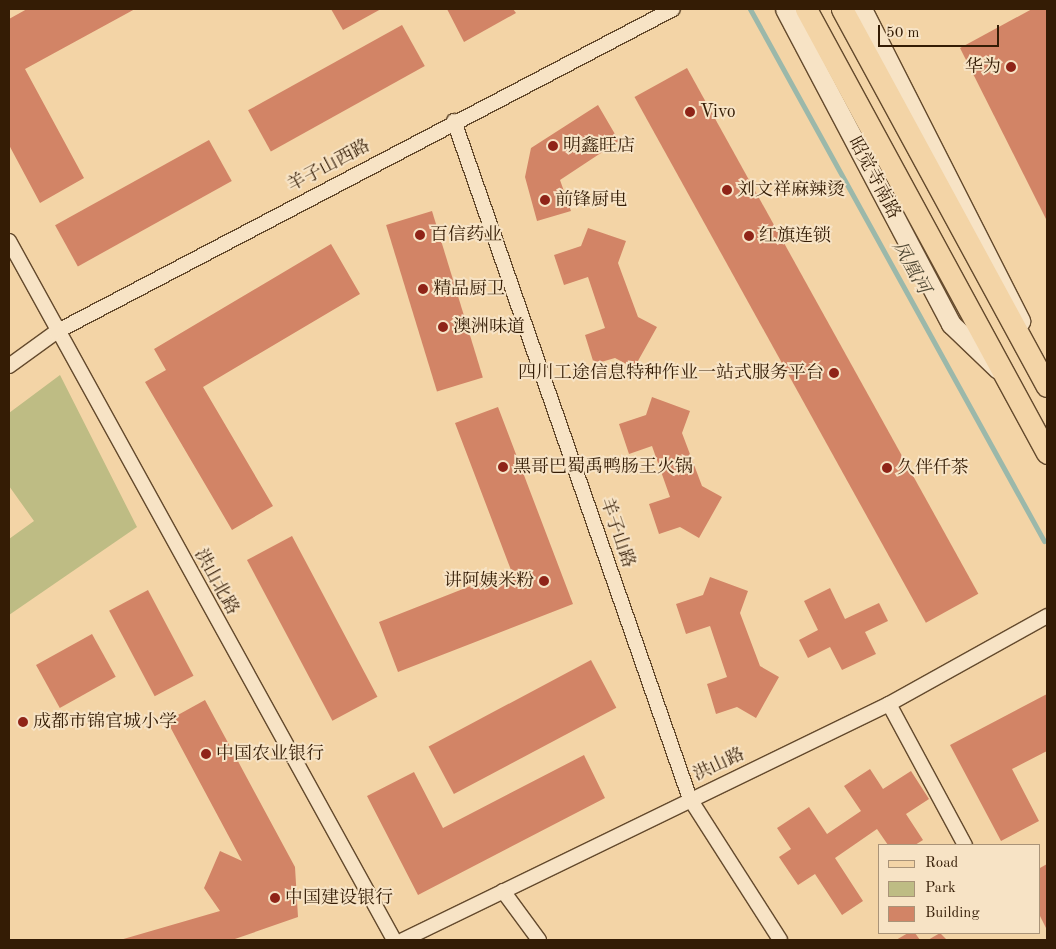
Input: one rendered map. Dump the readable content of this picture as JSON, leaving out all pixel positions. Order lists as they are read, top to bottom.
{
  "streets": {
    "main road": ["昭觉寺南路"],
    "street": [
      "羊子山西路",
      "羊子山路",
      "洪山北路",
      "洪山路"
    ]
  },
  "crossings": [
    ["羊子山西路", "羊子山路"],
    ["羊子山西路", "洪山北路"],
    ["羊子山路", "洪山路"]
  ],
  "water": ["凤凰河"],
  "places": [
    "华为",
    "Vivo",
    "明鑫旺店",
    "刘文祥麻辣烫",
    "前锋厨电",
    "百信药业",
    "红旗连锁",
    "精品厨卫",
    "澳洲味道",
    "四川工途信息特种作业一站式服务平台",
    "黑哥巴蜀禹鸭肠王火锅",
    "久伴仟茶",
    "讲阿姨米粉",
    "成都市锦官城小学",
    "中国农业银行",
    "中国建设银行"
  ],
  "legend": ["Road", "Park", "Building"],
  "scale_bar": "50 m"
}
